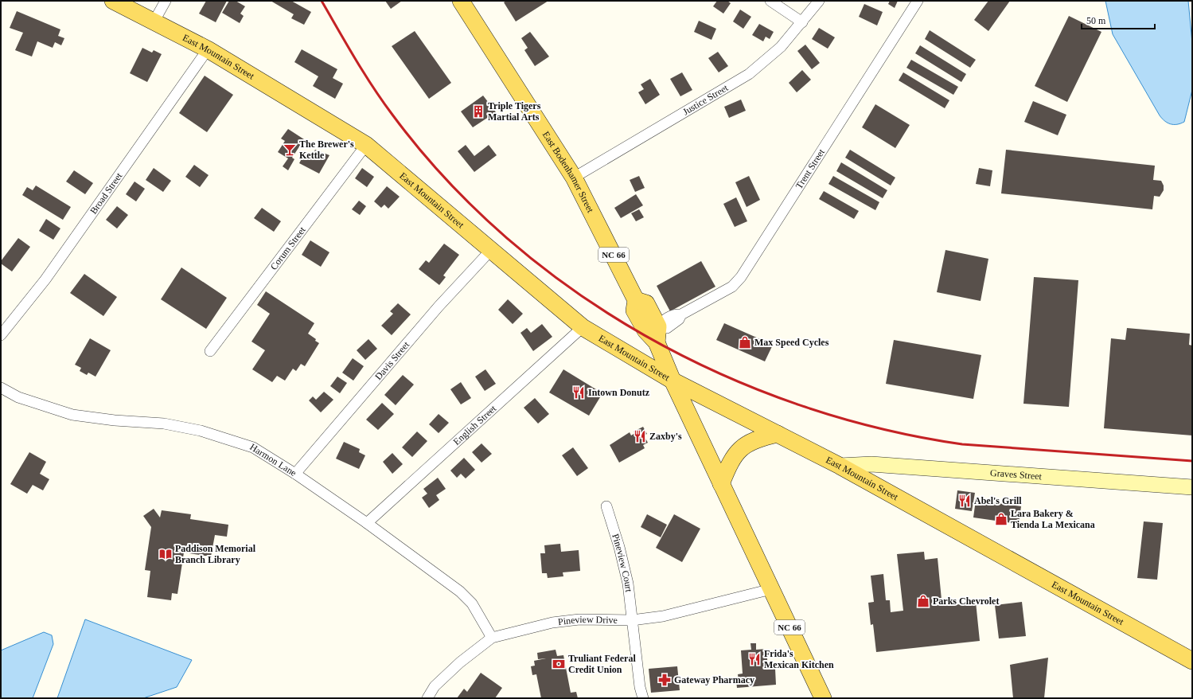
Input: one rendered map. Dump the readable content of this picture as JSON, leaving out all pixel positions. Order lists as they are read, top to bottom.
{
  "streets": {
    "main road": ["East Mountain Street", "East Bodenhamer Street", "NC 66"],
    "street": [
      "Justice Street",
      "Trent Street",
      "Broad Street",
      "Corum Street",
      "Davis Street",
      "English Street",
      "Harmon Lane",
      "Graves Street",
      "Pineview Court",
      "Pineview Drive"
    ]
  },
  "crossings": [
    ["East Mountain Street", "East Bodenhamer Street"],
    ["East Mountain Street", "Broad Street"],
    ["East Mountain Street", "Corum Street"],
    ["East Mountain Street", "NC 66"],
    ["East Mountain Street", "Davis Street"],
    ["East Mountain Street", "English Street"],
    ["East Mountain Street", "Graves Street"],
    ["Justice Street", "East Bodenhamer Street"],
    ["Trent Street", "East Bodenhamer Street"],
    ["East Bodenhamer Street", "NC 66"],
    ["NC 66", "Pineview Drive"],
    ["Davis Street", "Harmon Lane"],
    ["English Street", "Harmon Lane"],
    ["Harmon Lane", "Pineview Drive"],
    ["Pineview Court", "Pineview Drive"]
  ],
  "places": {
    "building": ["Triple Tigers Martial Arts"],
    "bar": ["The Brewer's Kettle"],
    "shop": ["Max Speed Cycles", "Lara Bakery & Tienda La Mexicana", "Parks Chevrolet"],
    "restaurant": [
      "Intown Donutz",
      "Zaxby's",
      "Abel's Grill",
      "Frida's Mexican Kitchen"
    ],
    "library": ["Paddison Memorial Branch Library"],
    "bank": ["Truliant Federal Credit Union"],
    "pharmacy": ["Gateway Pharmacy"]
  },
  "scale_bar": "50 m"
}
